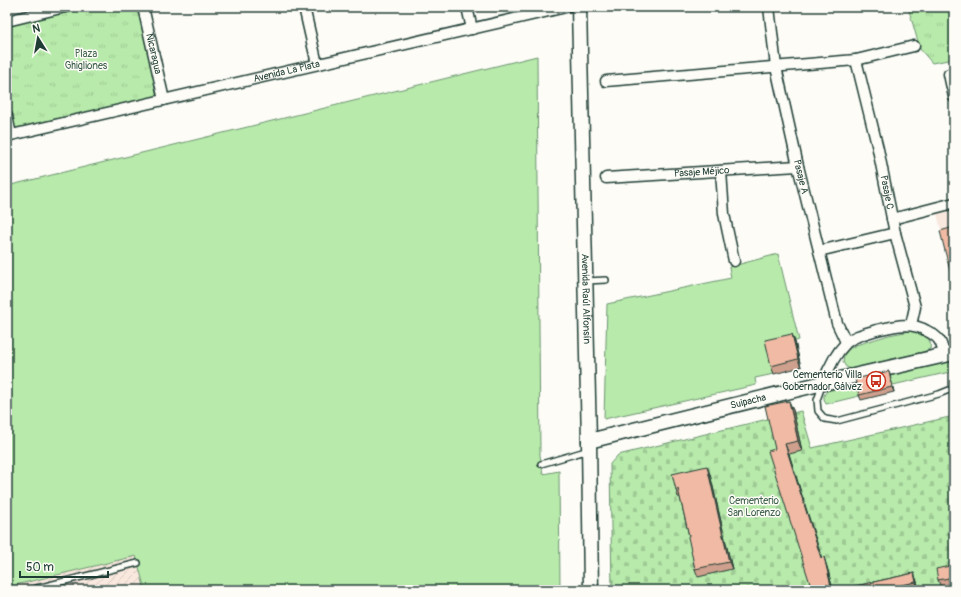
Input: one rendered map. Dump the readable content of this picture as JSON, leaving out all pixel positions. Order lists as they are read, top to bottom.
{
  "streets": {
    "main road": ["Avenida Raúl Alfonsín", "Suipacha"],
    "street": [
      "Nicaragua",
      "Avenida La Plata",
      "Pasaje Méjico",
      "Pasaje A",
      "Pasaje C"
    ]
  },
  "crossings": [
    ["Nicaragua", "Avenida La Plata"],
    ["Pasaje Méjico", "Pasaje A"],
    ["Avenida Raúl Alfonsín", "Suipacha"]
  ],
  "parks": ["Plaza Ghigliones", "Cementerio San Lorenzo"],
  "places": {
    "bus stop": ["Cementerio Villa Gobernador Gálvez"]
  },
  "scale_bar": "50 m",
  "north": "top"
}
